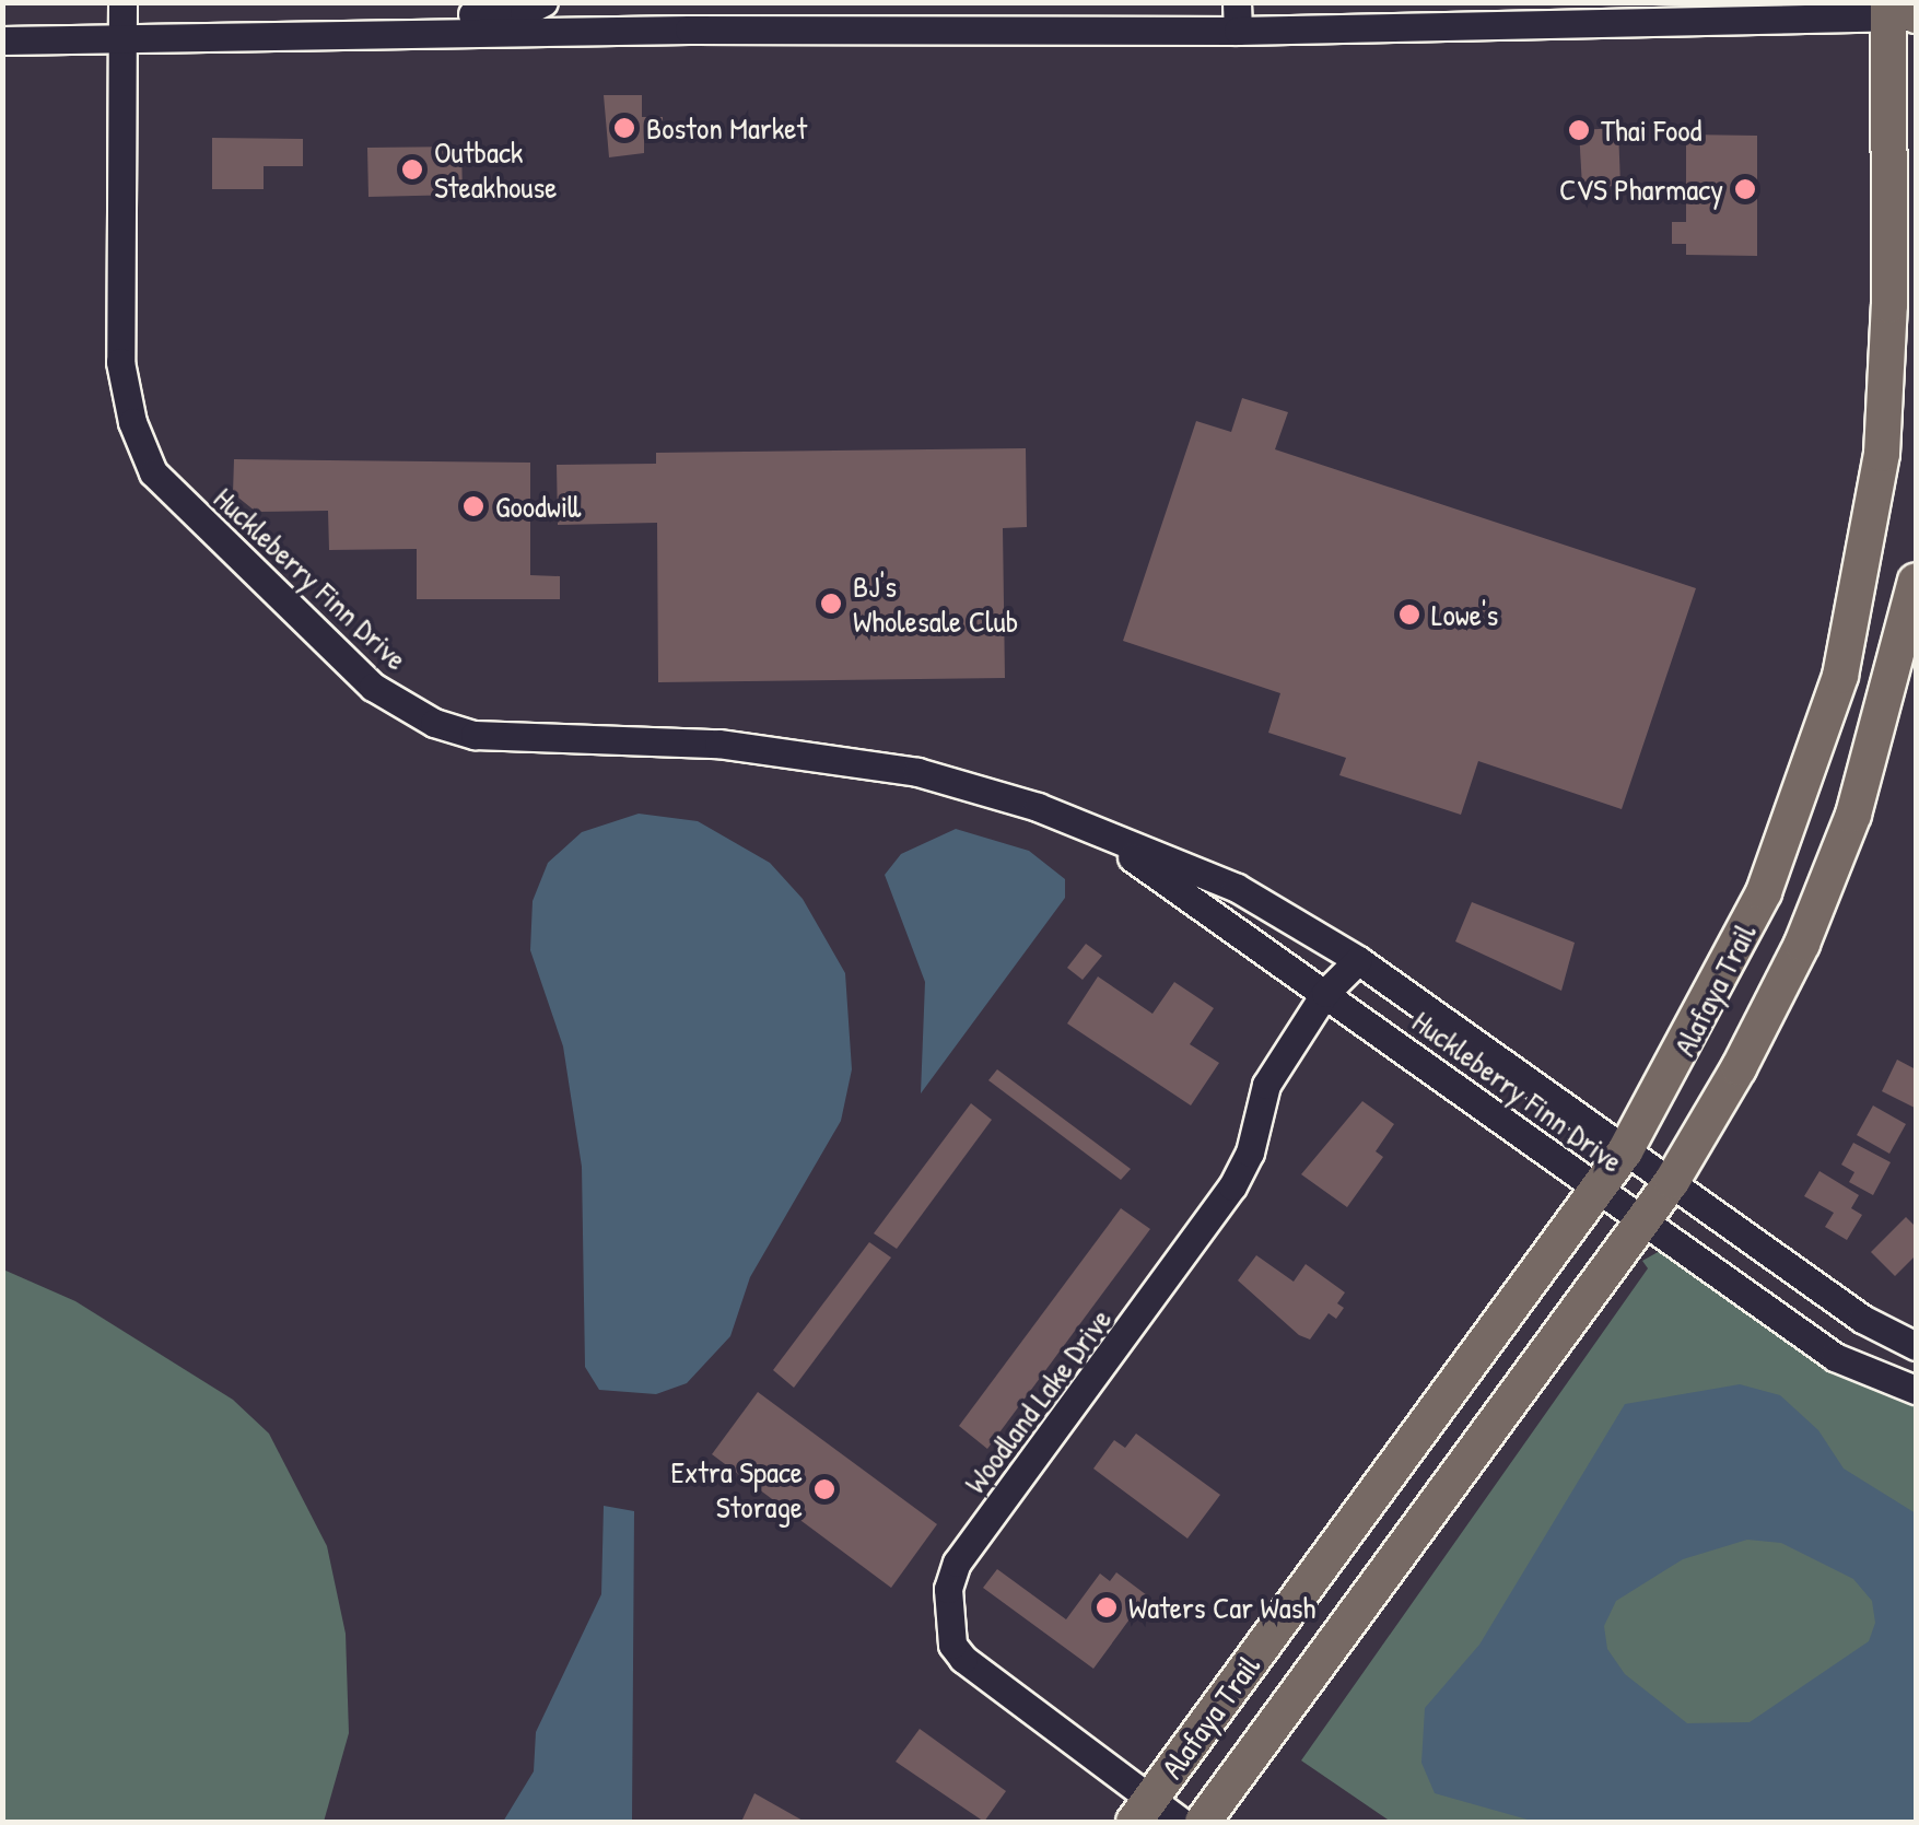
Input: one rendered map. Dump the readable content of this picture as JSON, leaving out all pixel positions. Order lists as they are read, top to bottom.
{
  "streets": {
    "main road": ["Alafaya Trail"],
    "street": ["Huckleberry Finn Drive", "Woodland Lake Drive"]
  },
  "crossings": [
    ["Huckleberry Finn Drive", "Alafaya Trail"],
    ["Huckleberry Finn Drive", "Woodland Lake Drive"],
    ["Alafaya Trail", "Woodland Lake Drive"]
  ],
  "places": [
    "Boston Market",
    "Thai Food",
    "Outback Steakhouse",
    "CVS Pharmacy",
    "Goodwill",
    "BJ's Wholesale Club",
    "Lowe's",
    "Extra Space Storage",
    "Waters Car Wash"
  ]
}
